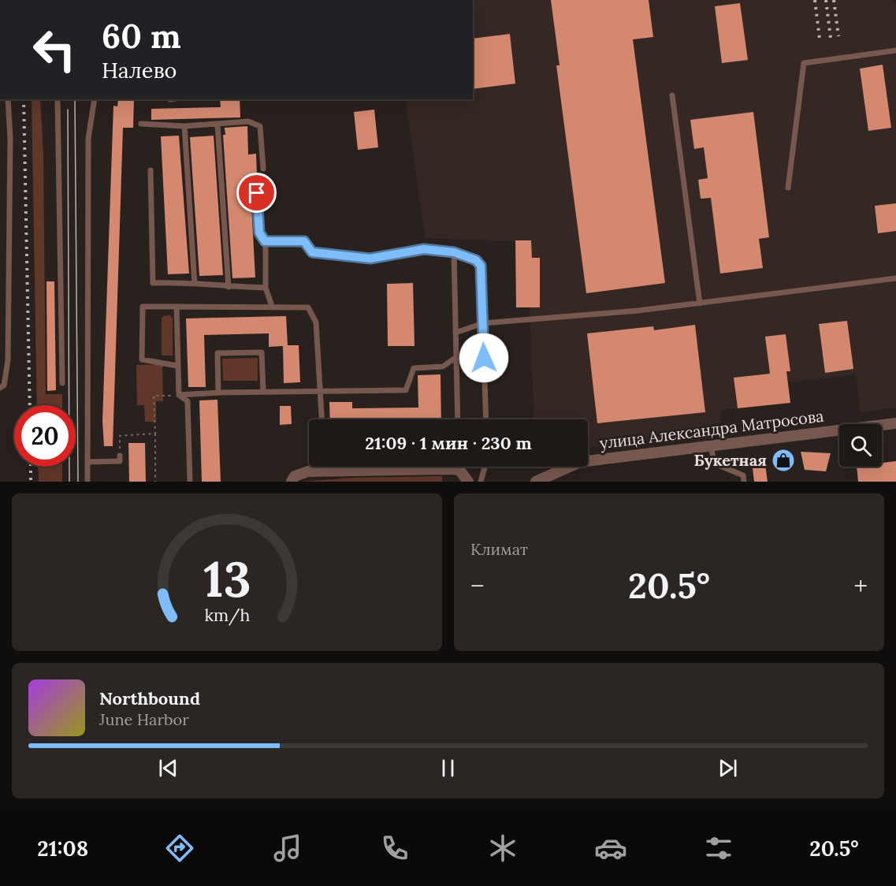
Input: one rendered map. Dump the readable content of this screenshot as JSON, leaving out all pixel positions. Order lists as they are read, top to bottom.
{
  "streets": {
    "street": ["улица Александра Матросова"]
  },
  "places": {
    "shop": ["Букетная"]
  },
  "page": {
    "turn": ["60 m", "Налево"],
    "limit": "20",
    "trip": "21:09 · 1 мин · 230 m",
    "tile": "Климат",
    "heat": ["−", "20.5°", "+"],
    "song": ["Northbound", "June Harbor"],
    "tabs": ["21:08", "20.5°"],
    "gauge": ["13", "km/h"]
  }
}
